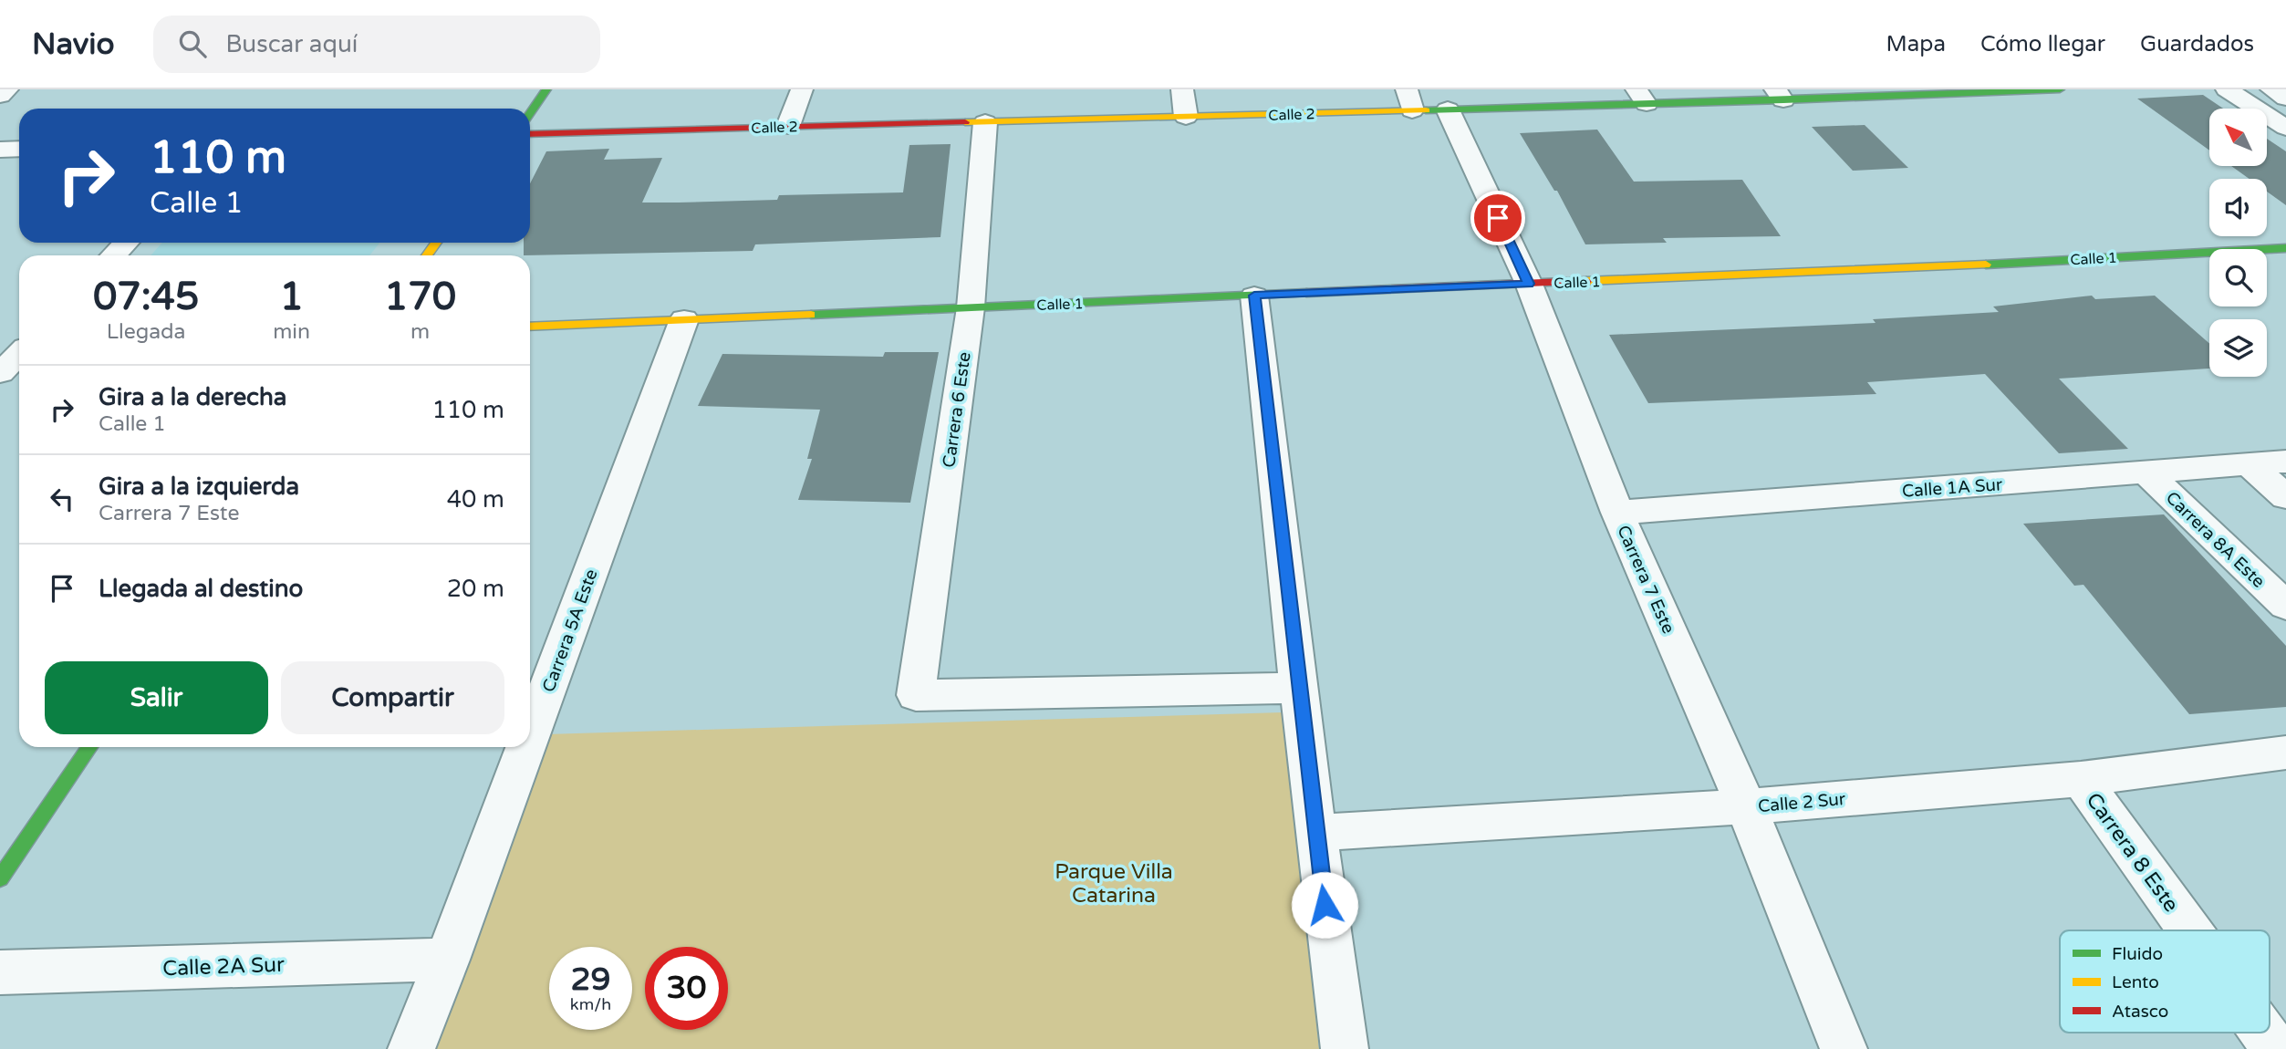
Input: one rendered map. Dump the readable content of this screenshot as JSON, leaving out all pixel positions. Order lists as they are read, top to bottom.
{
  "streets": {
    "street": [
      "Calle 2",
      "Calle 1",
      "Carrera 6 Este",
      "Calle 1A Sur",
      "Carrera 8A Este",
      "Carrera 7 Este",
      "Carrera 5A Este",
      "Calle 2 Sur",
      "Carrera 8 Este",
      "Calle 2A Sur"
    ]
  },
  "crossings": [
    ["Calle 2", "Carrera 6 Este"],
    ["Calle 2", "Carrera 7 Este"],
    ["Calle 1", "Carrera 6 Este"],
    ["Calle 1", "Carrera 7 Este"],
    ["Calle 1", "Carrera 5A Este"],
    ["Calle 1A Sur", "Carrera 8A Este"],
    ["Calle 1A Sur", "Carrera 7 Este"],
    ["Carrera 7 Este", "Calle 2 Sur"],
    ["Carrera 5A Este", "Calle 2A Sur"],
    ["Calle 2 Sur", "Carrera 8 Este"]
  ],
  "parks": ["Parque Villa Catarina"],
  "legend": ["Fluido", "Lento", "Atasco"],
  "north": "top left",
  "page": {
    "header": "Navio",
    "search": "Buscar aquí",
    "nav": ["Mapa", "Cómo llegar", "Guardados"],
    "turn": ["110 m", "Calle 1"],
    "eta": [
      "07:45",
      "Llegada",
      "1",
      "min",
      "170",
      "m"
    ],
    "list": [
      {
        "name": "Gira a la derecha",
        "note": "Calle 1",
        "value": "110 m"
      },
      {
        "name": "Gira a la izquierda",
        "note": "Carrera 7 Este",
        "value": "40 m"
      },
      {
        "name": "Llegada al destino",
        "value": "20 m"
      }
    ],
    "buttons": ["Salir", "Compartir"],
    "speed": "29 km/h",
    "limit": "30"
  }
}
